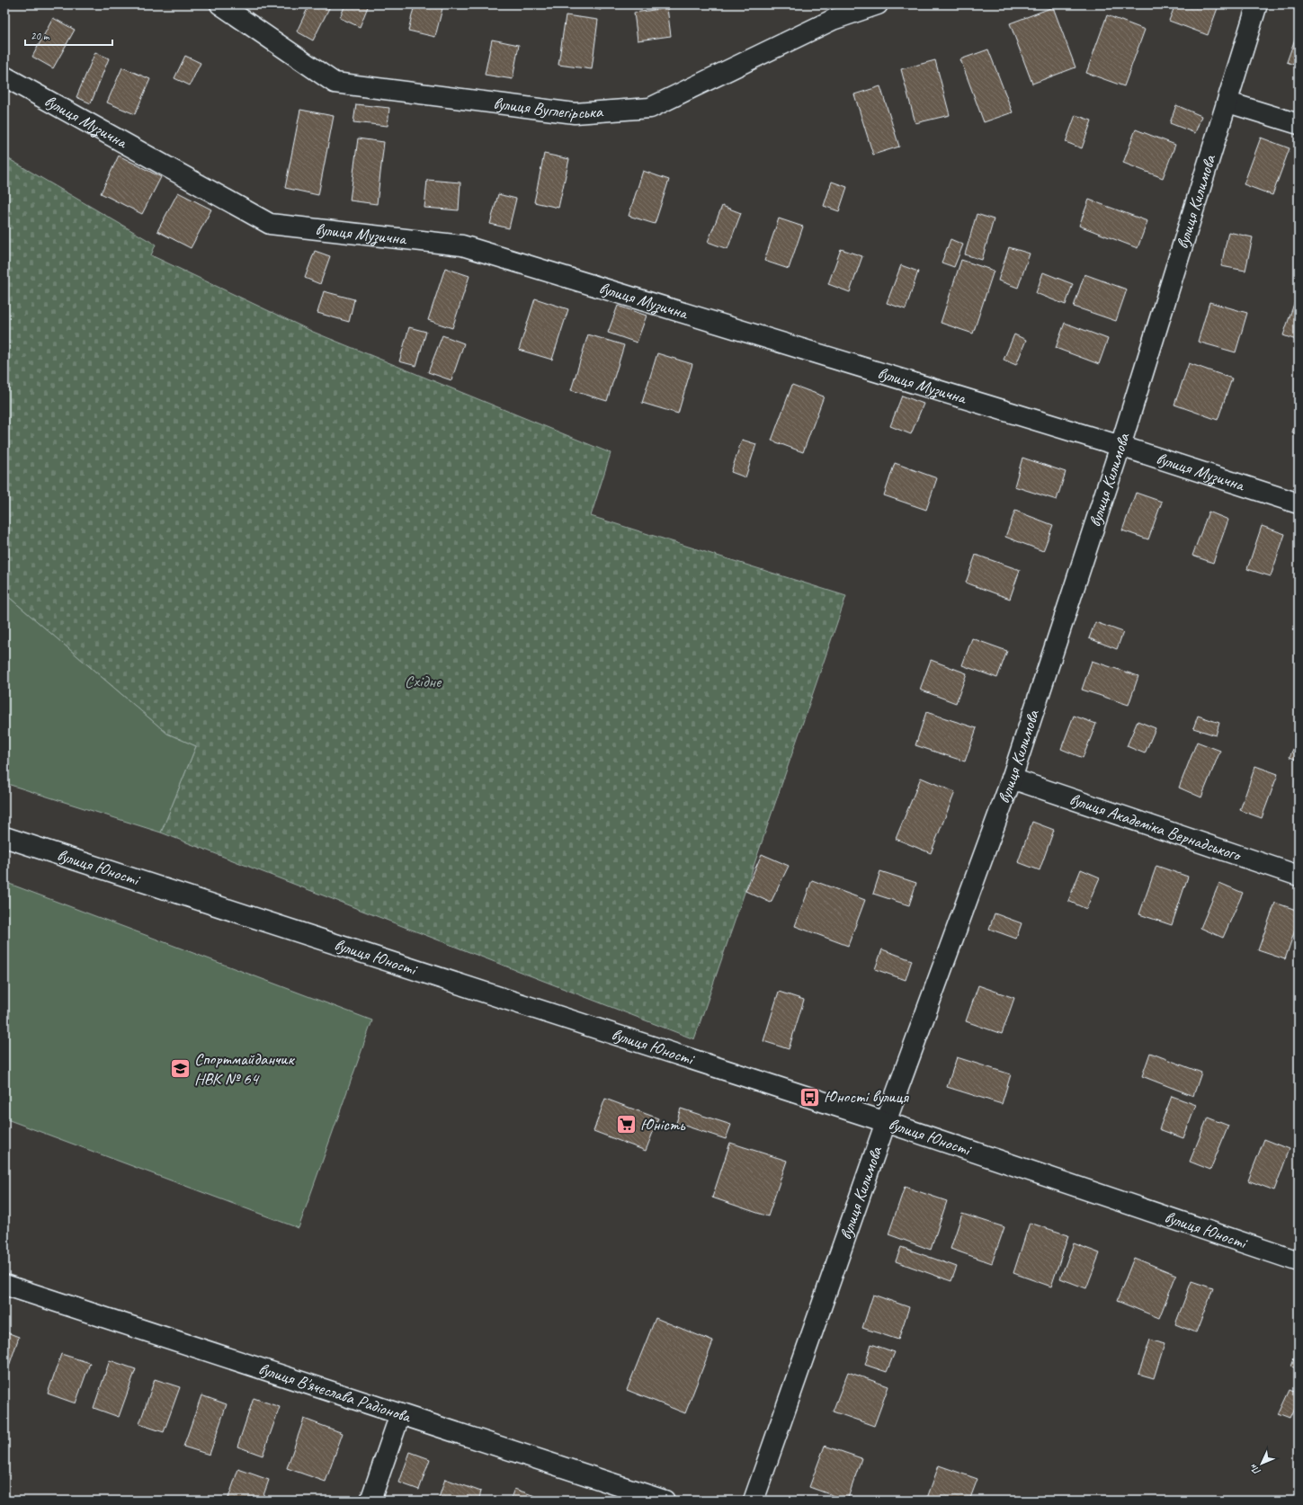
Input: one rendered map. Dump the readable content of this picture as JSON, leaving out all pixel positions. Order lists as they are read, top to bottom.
{
  "streets": {
    "street": [
      "вулиця Вуглегірська",
      "вулиця Музична",
      "вулиця Килимова",
      "вулиця Академіка Вернадського",
      "вулиця Юності",
      "вулиця В'ячеслава Радіонова"
    ]
  },
  "crossings": [
    ["вулиця Музична", "вулиця Килимова"],
    ["вулиця Килимова", "вулиця Академіка Вернадського"],
    ["вулиця Килимова", "вулиця Юності"]
  ],
  "parks": ["Східне"],
  "places": {
    "school or university": ["Спортмайданчик НВК № 64"],
    "bus stop": ["Юності вулиця"],
    "supermarket": ["Юність"]
  },
  "scale_bar": "20 m",
  "north": "bottom left"
}
